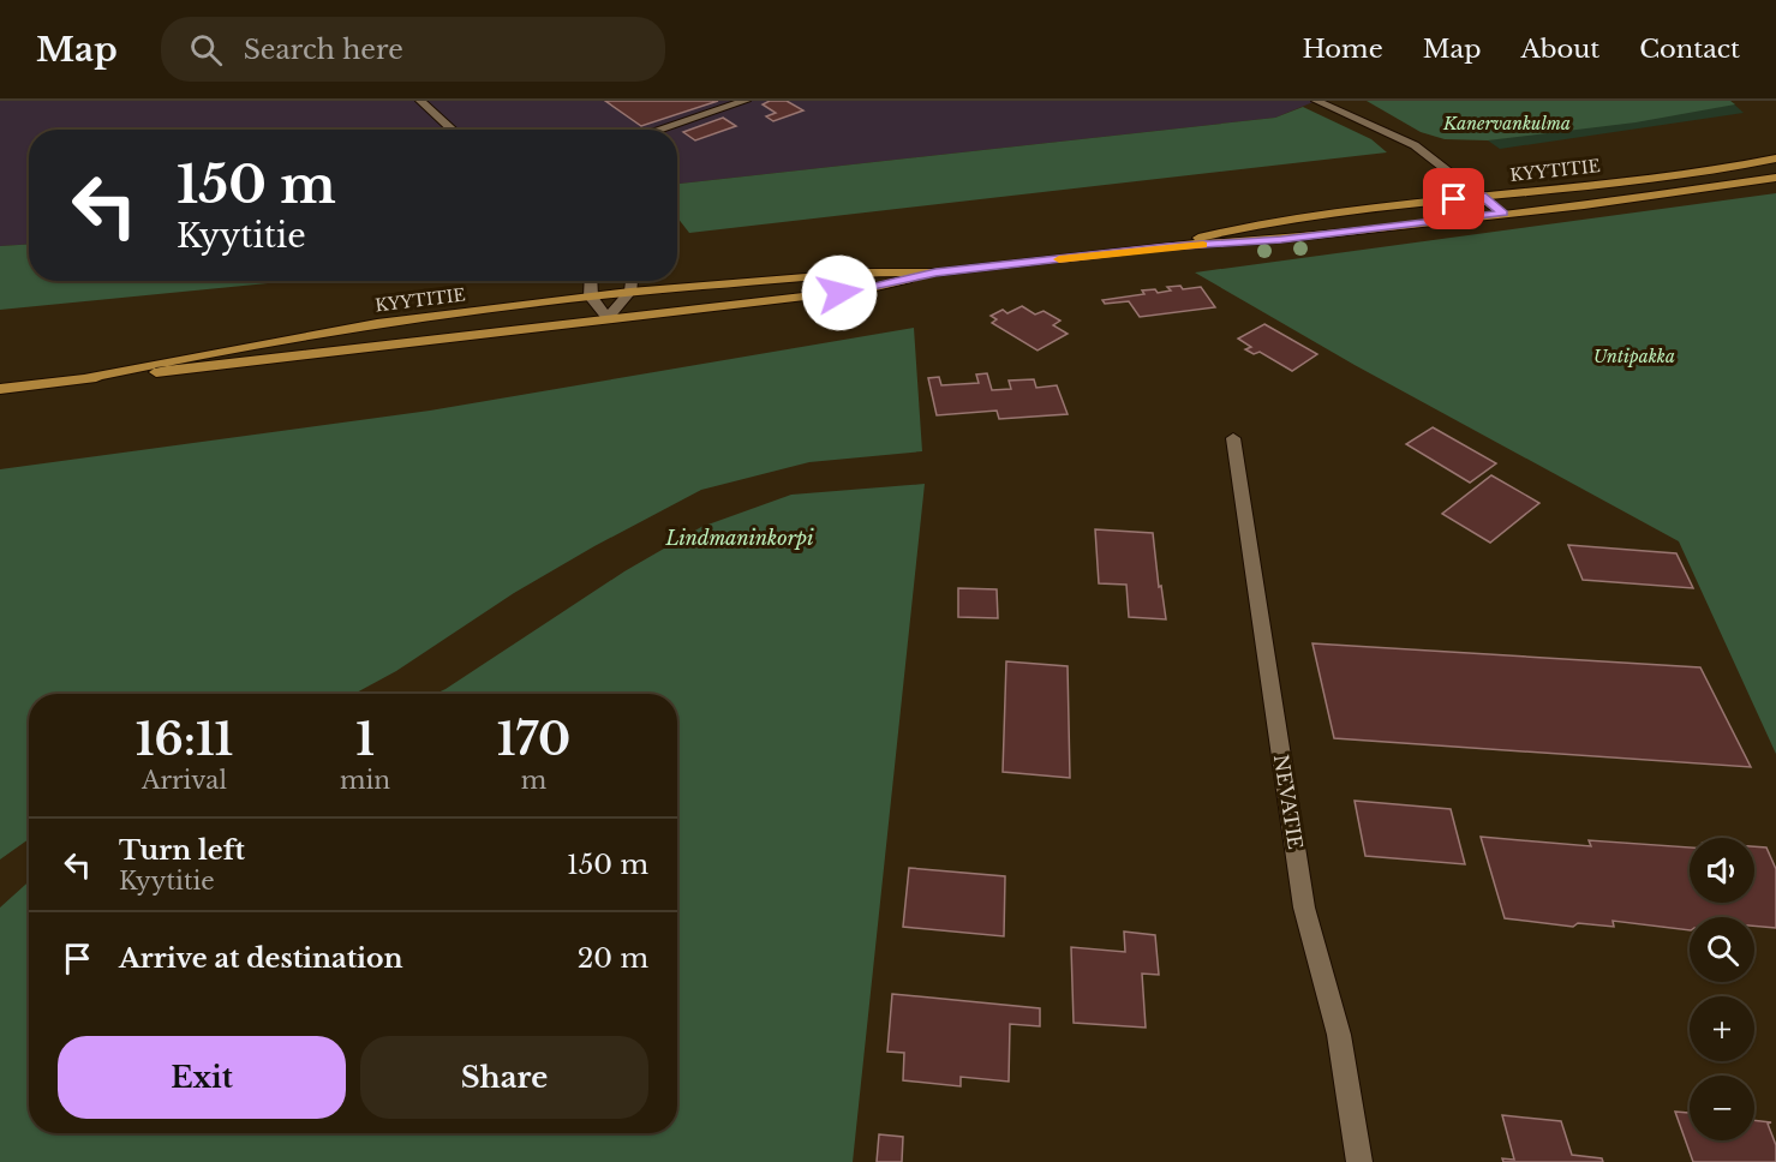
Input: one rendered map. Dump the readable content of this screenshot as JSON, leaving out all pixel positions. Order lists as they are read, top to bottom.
{
  "streets": {
    "main road": ["KYYTITIE"],
    "street": ["NEVATIE"]
  },
  "parks": ["Kanervankulma", "Untipakka", "Lindmaninkorpi"],
  "page": {
    "header": "Map",
    "search": "Search here",
    "nav": [
      "Home",
      "Map",
      "About",
      "Contact"
    ],
    "turn": ["150 m", "Kyytitie"],
    "eta": [
      "16:11",
      "Arrival",
      "1",
      "min",
      "170",
      "m"
    ],
    "list": [
      {
        "name": "Turn left",
        "note": "Kyytitie",
        "value": "150 m"
      },
      {
        "name": "Arrive at destination",
        "value": "20 m"
      }
    ],
    "map_buttons": ["+", "−"],
    "buttons": ["Exit", "Share"]
  }
}
